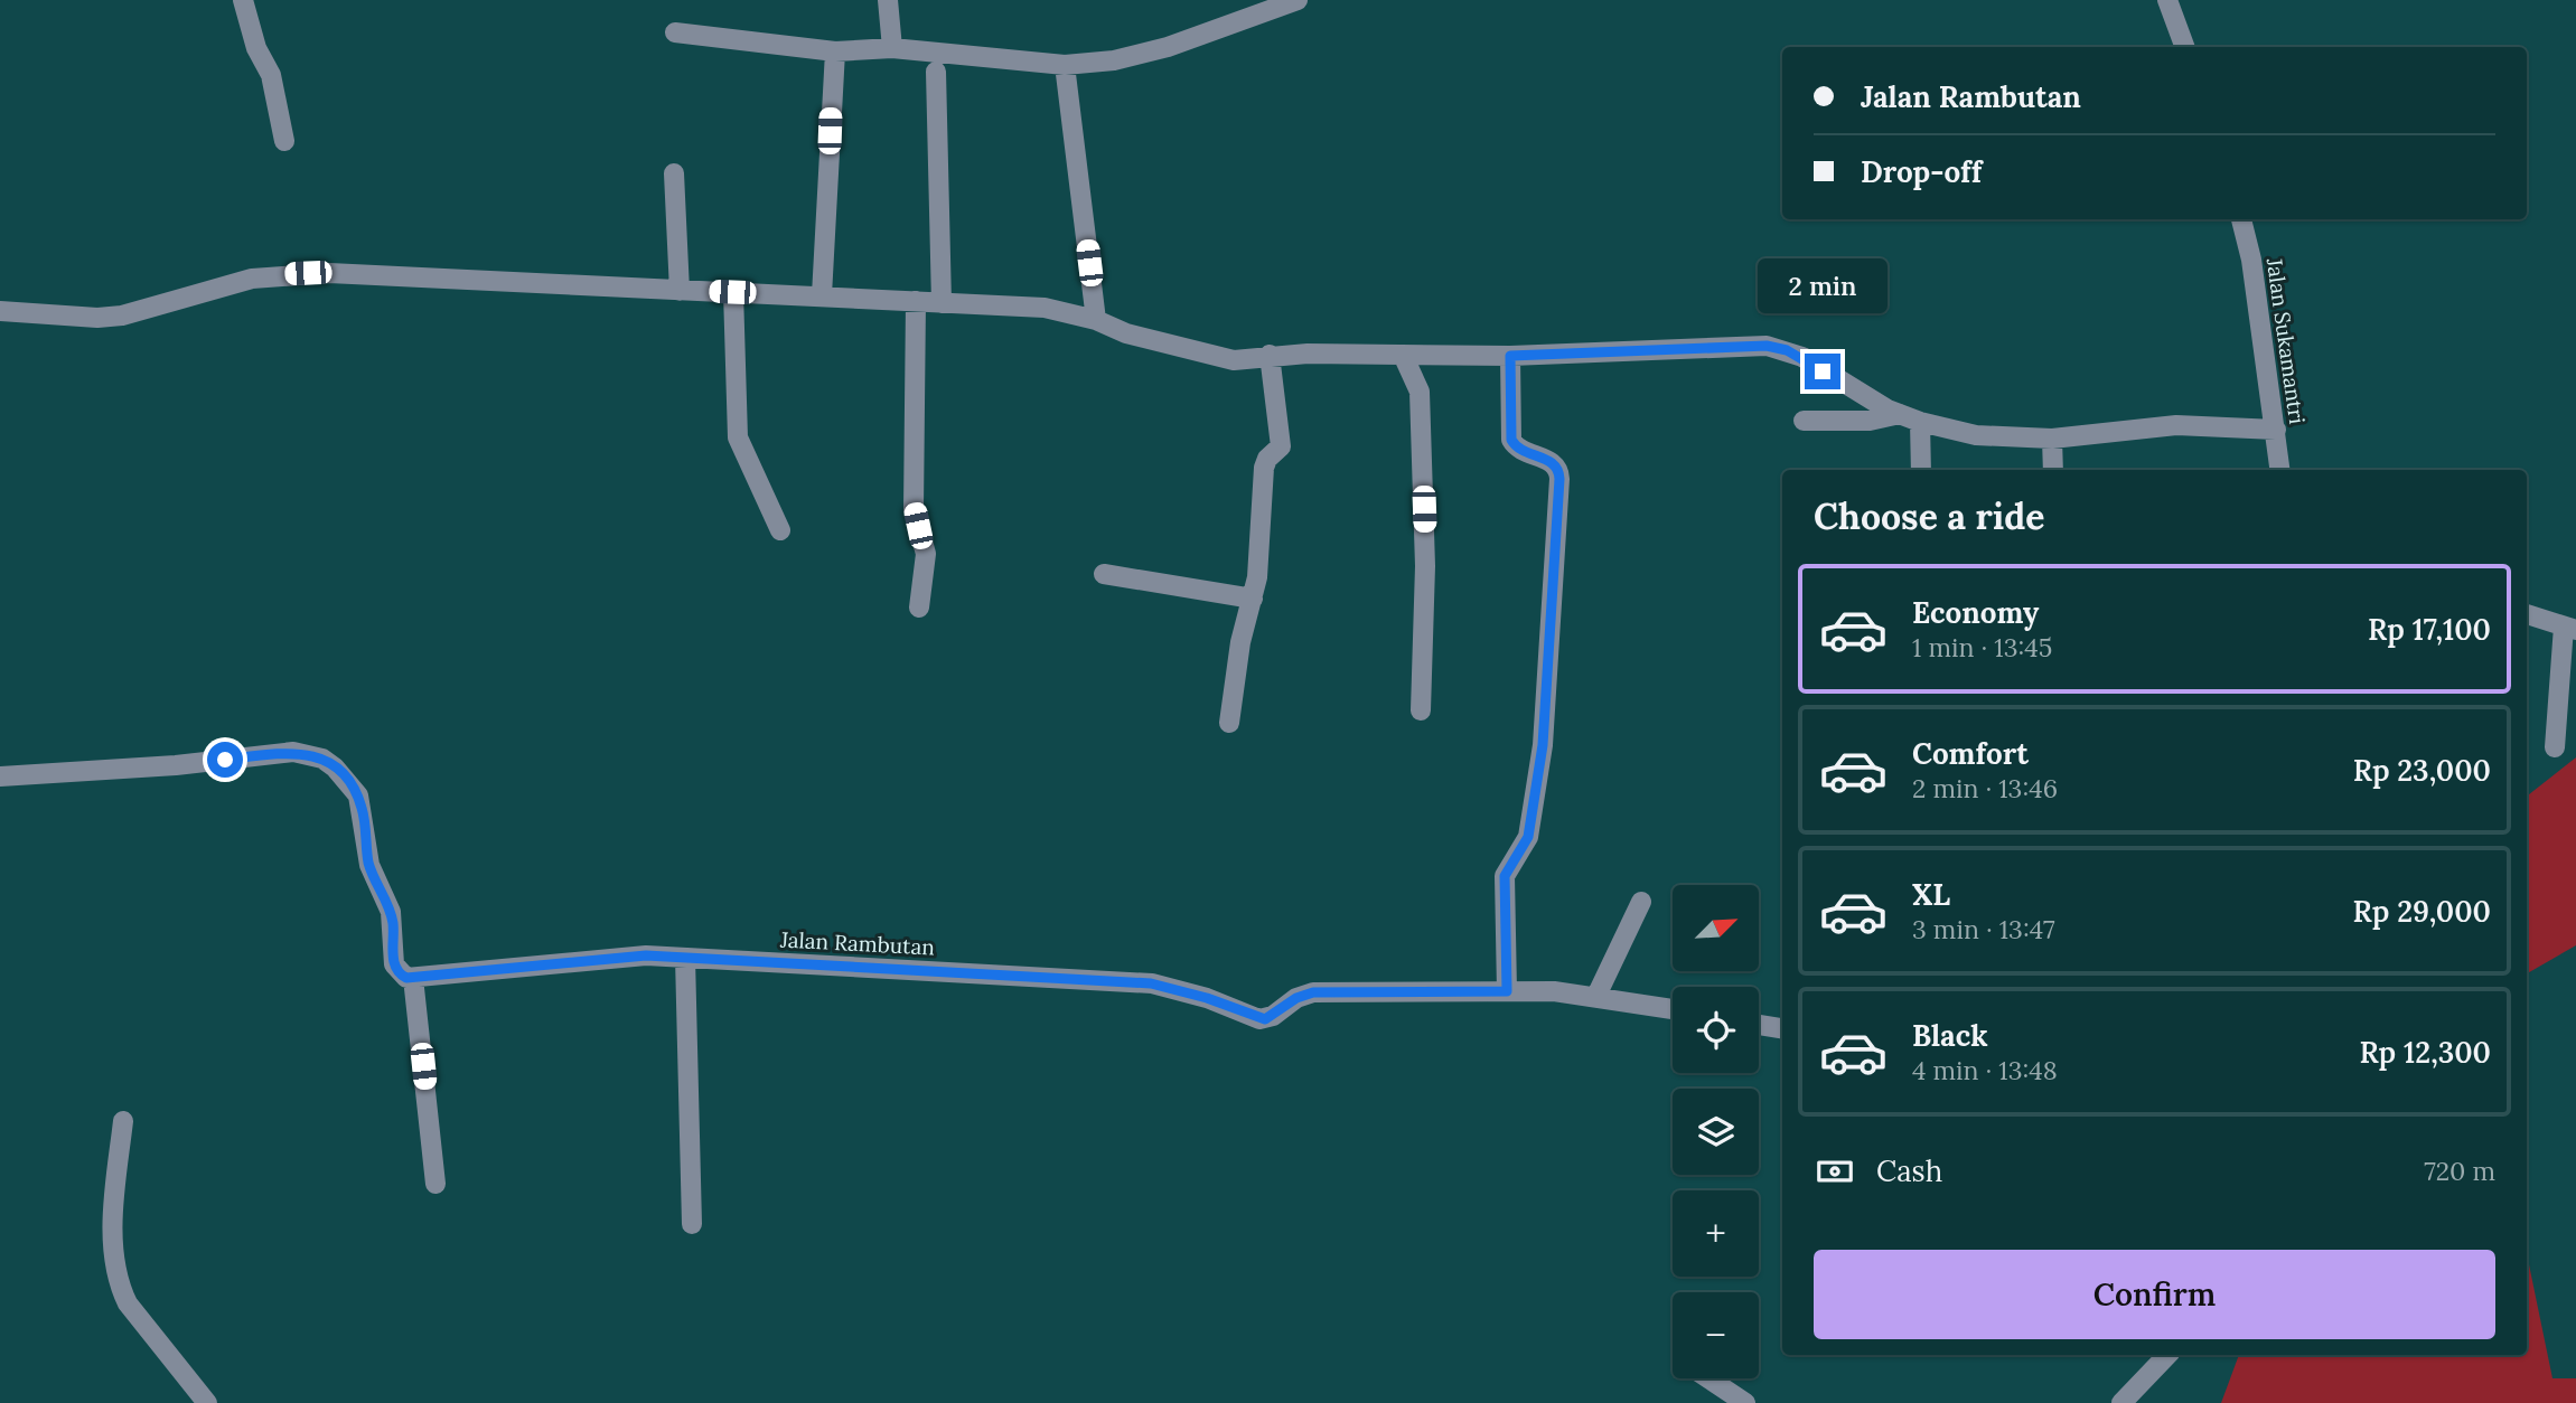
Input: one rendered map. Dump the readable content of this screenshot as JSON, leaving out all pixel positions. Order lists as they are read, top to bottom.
{
  "streets": {
    "street": ["Jalan Sukamantri", "Jalan Rambutan"]
  },
  "north": "top right",
  "page": {
    "banner": ["Jalan Rambutan", "Drop-off"],
    "bubble": "2 min",
    "heading": "Choose a ride",
    "list": [
      {
        "name": "Economy",
        "note": "1 min · 13:45",
        "value": "Rp 17,100"
      },
      {
        "name": "Comfort",
        "note": "2 min · 13:46",
        "value": "Rp 23,000"
      },
      {
        "name": "XL",
        "note": "3 min · 13:47",
        "value": "Rp 29,000"
      },
      {
        "name": "Black",
        "note": "4 min · 13:48",
        "value": "Rp 12,300"
      }
    ],
    "map_buttons": ["+", "−"],
    "pay": ["Cash", "720 m"],
    "buttons": "Confirm"
  }
}
